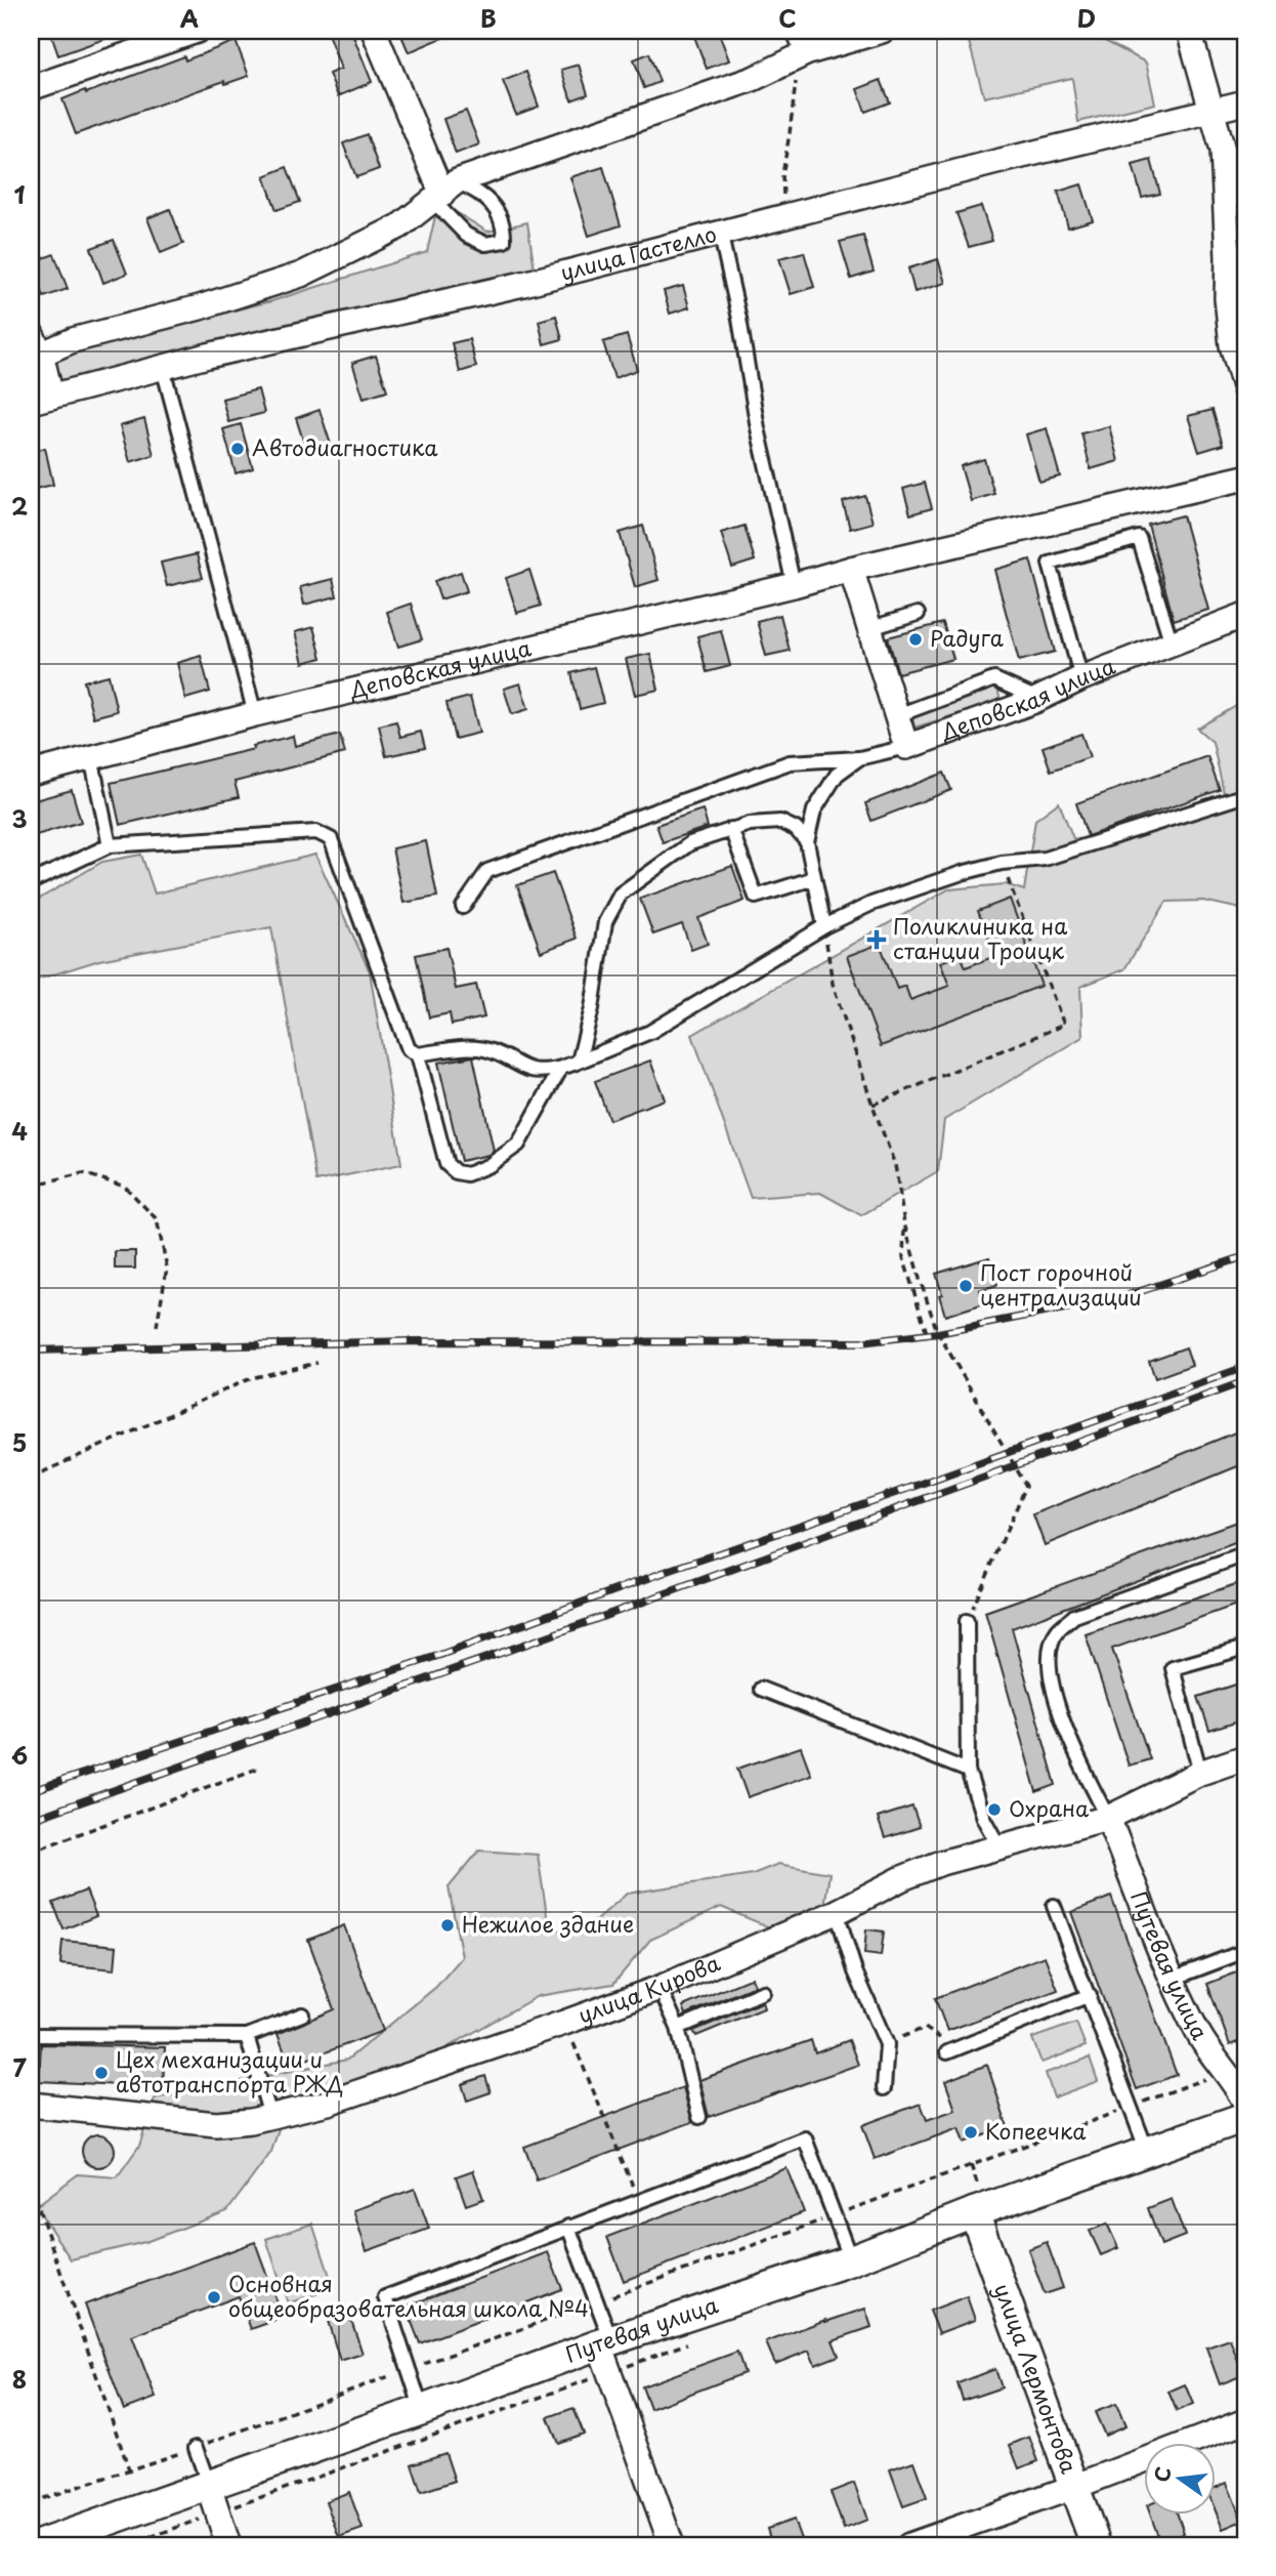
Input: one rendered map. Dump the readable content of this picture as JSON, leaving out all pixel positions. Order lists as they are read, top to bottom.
{
  "streets": {
    "street": [
      "улица Гастелло",
      "Деповская улица",
      "Путевая улица",
      "улица Кирова",
      "улица Лермонтова"
    ]
  },
  "crossings": [
    ["Путевая улица", "улица Кирова"],
    ["Путевая улица", "улица Лермонтова"]
  ],
  "places": {
    "other": [
      "Автодиагностика",
      "Радуга",
      "Пост горочной централизации",
      "Охрана",
      "Нежилое здание",
      "Цех механизации и автотранспорта РЖД",
      "Копеечка",
      "Основная общеобразовательная школа №4"
    ],
    "health": ["Поликлиника на станции Троицк"]
  },
  "north": "left",
  "grid": {
    "columns": [
      "A",
      "B",
      "C",
      "D"
    ],
    "rows": [
      "1",
      "2",
      "3",
      "4",
      "5",
      "6",
      "7",
      "8"
    ]
  }
}
